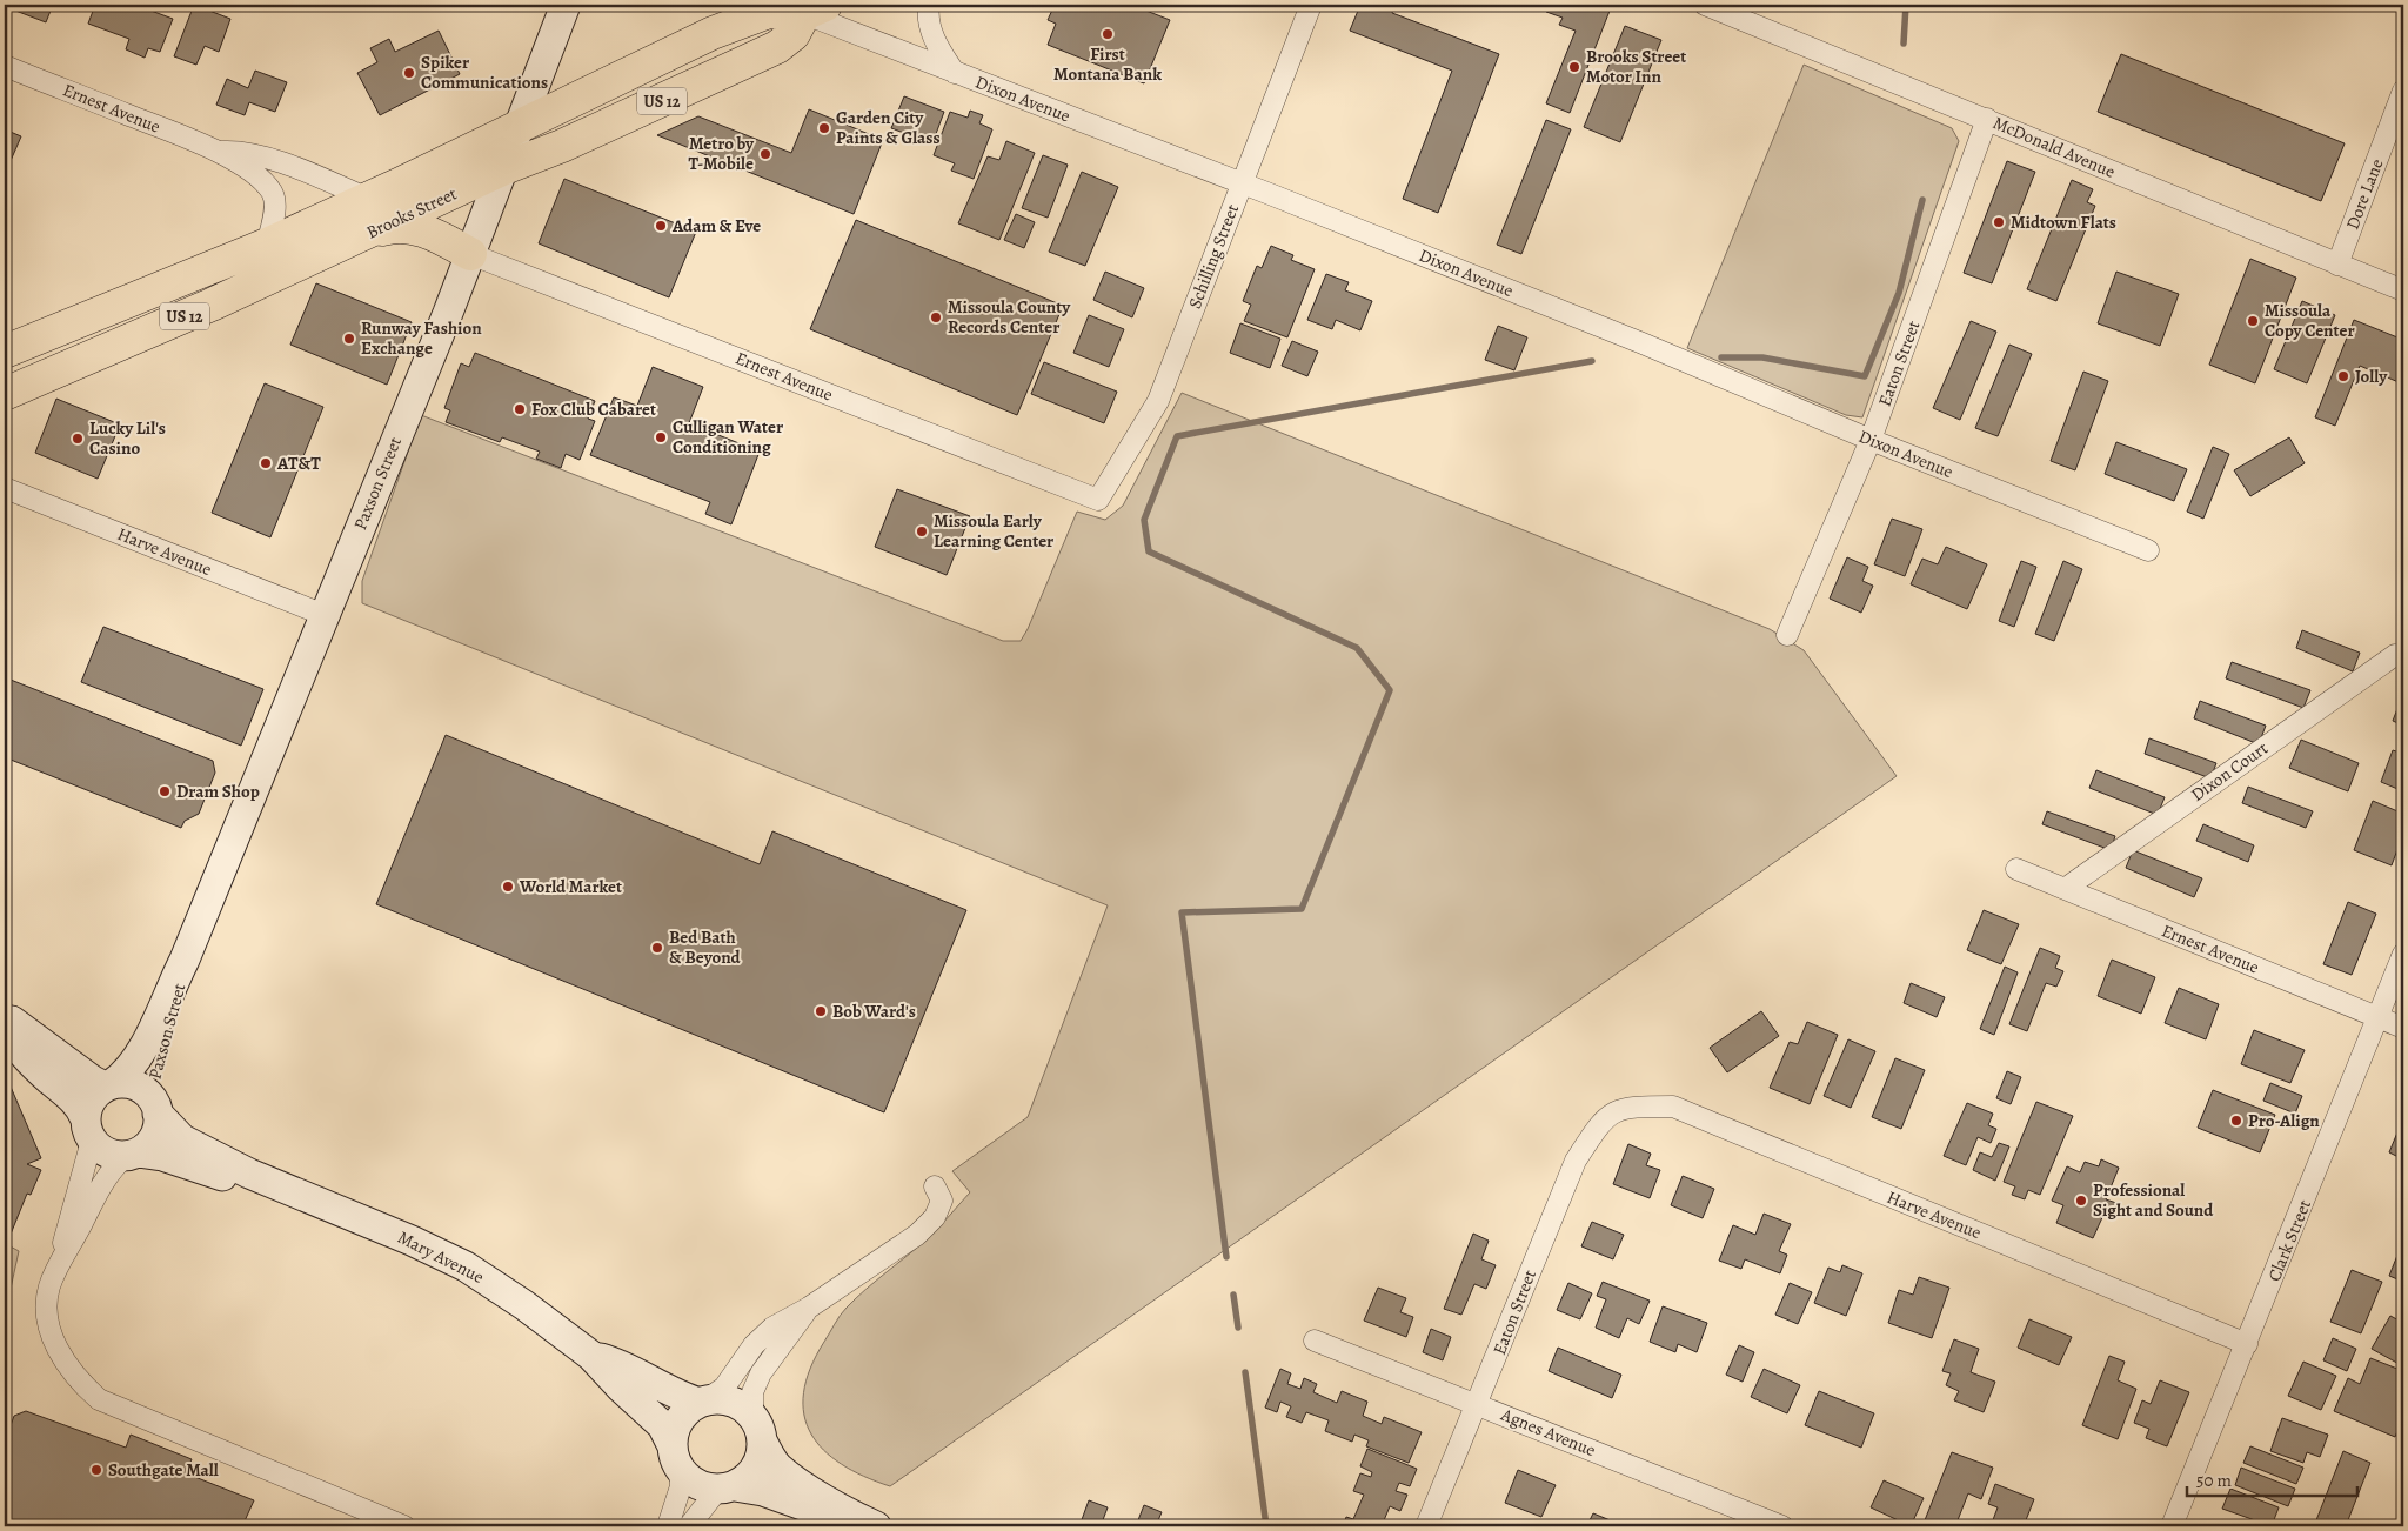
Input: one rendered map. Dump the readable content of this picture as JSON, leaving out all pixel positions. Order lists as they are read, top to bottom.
{
  "streets": {
    "highway": ["US 12", "Brooks Street"],
    "street": [
      "Dixon Avenue",
      "Ernest Avenue",
      "McDonald Avenue",
      "Dore Lane",
      "Schilling Street",
      "Eaton Street",
      "Paxson Street",
      "Harve Avenue",
      "Dixon Court",
      "Clark Street",
      "Mary Avenue",
      "Agnes Avenue"
    ]
  },
  "crossings": [
    ["Dixon Avenue", "Brooks Street"],
    ["Dixon Avenue", "Schilling Street"],
    ["Dixon Avenue", "Eaton Street"],
    ["Ernest Avenue", "Brooks Street"],
    ["Ernest Avenue", "Schilling Street"],
    ["Ernest Avenue", "Paxson Street"],
    ["Ernest Avenue", "Dixon Court"],
    ["Ernest Avenue", "Clark Street"],
    ["McDonald Avenue", "Dore Lane"],
    ["McDonald Avenue", "Eaton Street"],
    ["Brooks Street", "Paxson Street"],
    ["Eaton Street", "Harve Avenue"],
    ["Eaton Street", "Agnes Avenue"],
    ["Paxson Street", "Harve Avenue"],
    ["Paxson Street", "Mary Avenue"],
    ["Harve Avenue", "Clark Street"]
  ],
  "places": [
    "First Montana Bank",
    "Brooks Street Motor Inn",
    "Spiker Communications",
    "Garden City Paints & Glass",
    "Metro by T-Mobile",
    "Midtown Flats",
    "Adam & Eve",
    "Missoula County Records Center",
    "Missoula Copy Center",
    "Runway Fashion Exchange",
    "Jolly",
    "Fox Club Cabaret",
    "Culligan Water Conditioning",
    "Lucky Lil's Casino",
    "AT&T",
    "Missoula Early Learning Center",
    "Dram Shop",
    "World Market",
    "Bed Bath & Beyond",
    "Bob Ward's",
    "Pro-Align",
    "Professional Sight and Sound",
    "Southgate Mall"
  ],
  "scale_bar": "50 m"
}
